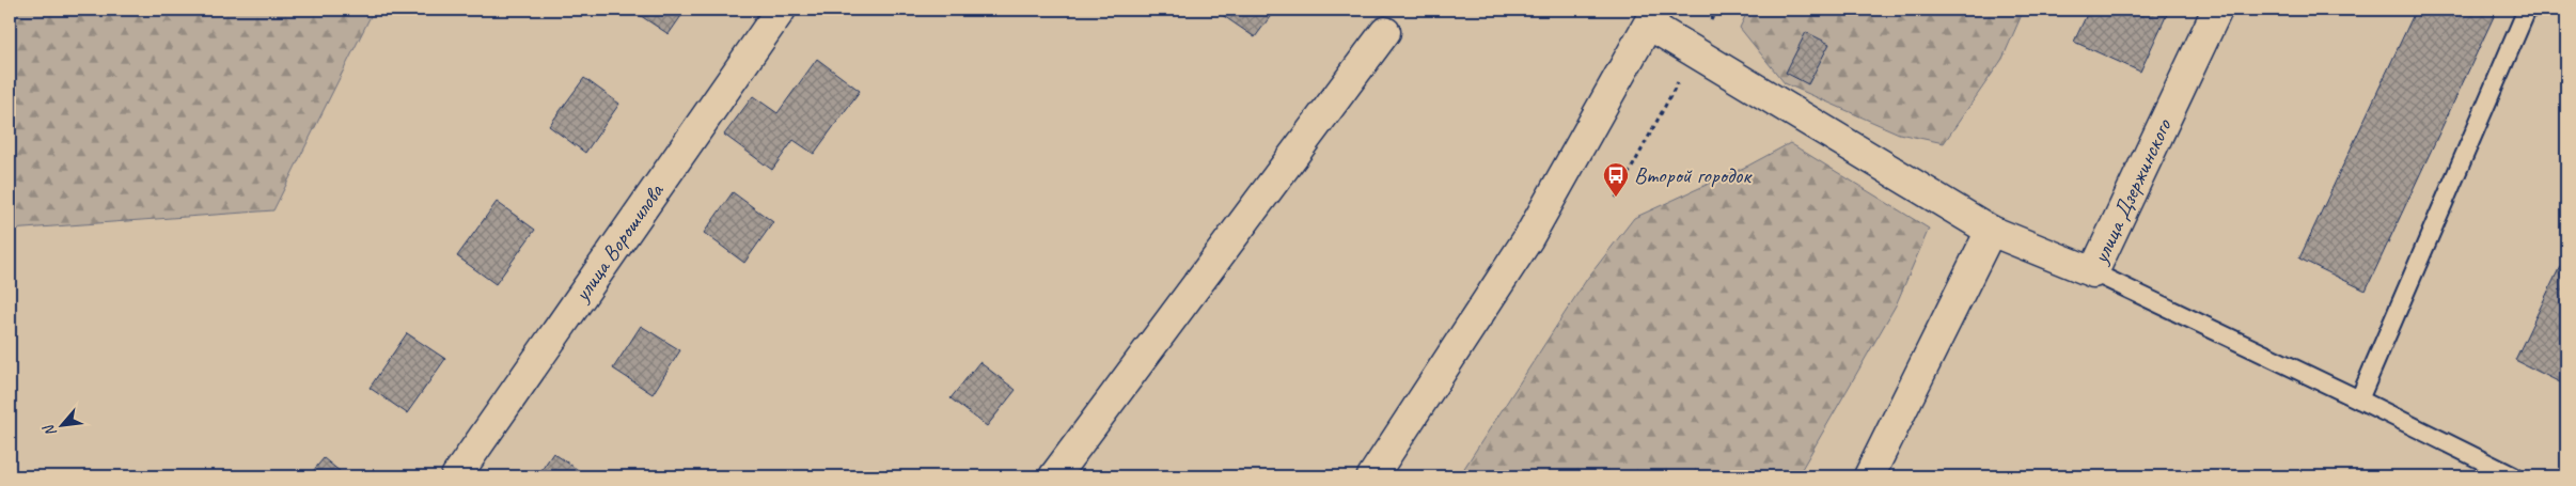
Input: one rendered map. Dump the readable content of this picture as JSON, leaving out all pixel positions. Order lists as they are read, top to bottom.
{
  "streets": {
    "street": ["улица Дзержинского", "улица Ворошилова"]
  },
  "places": {
    "bus stop": ["Второй городок"]
  },
  "north": "bottom left"
}
